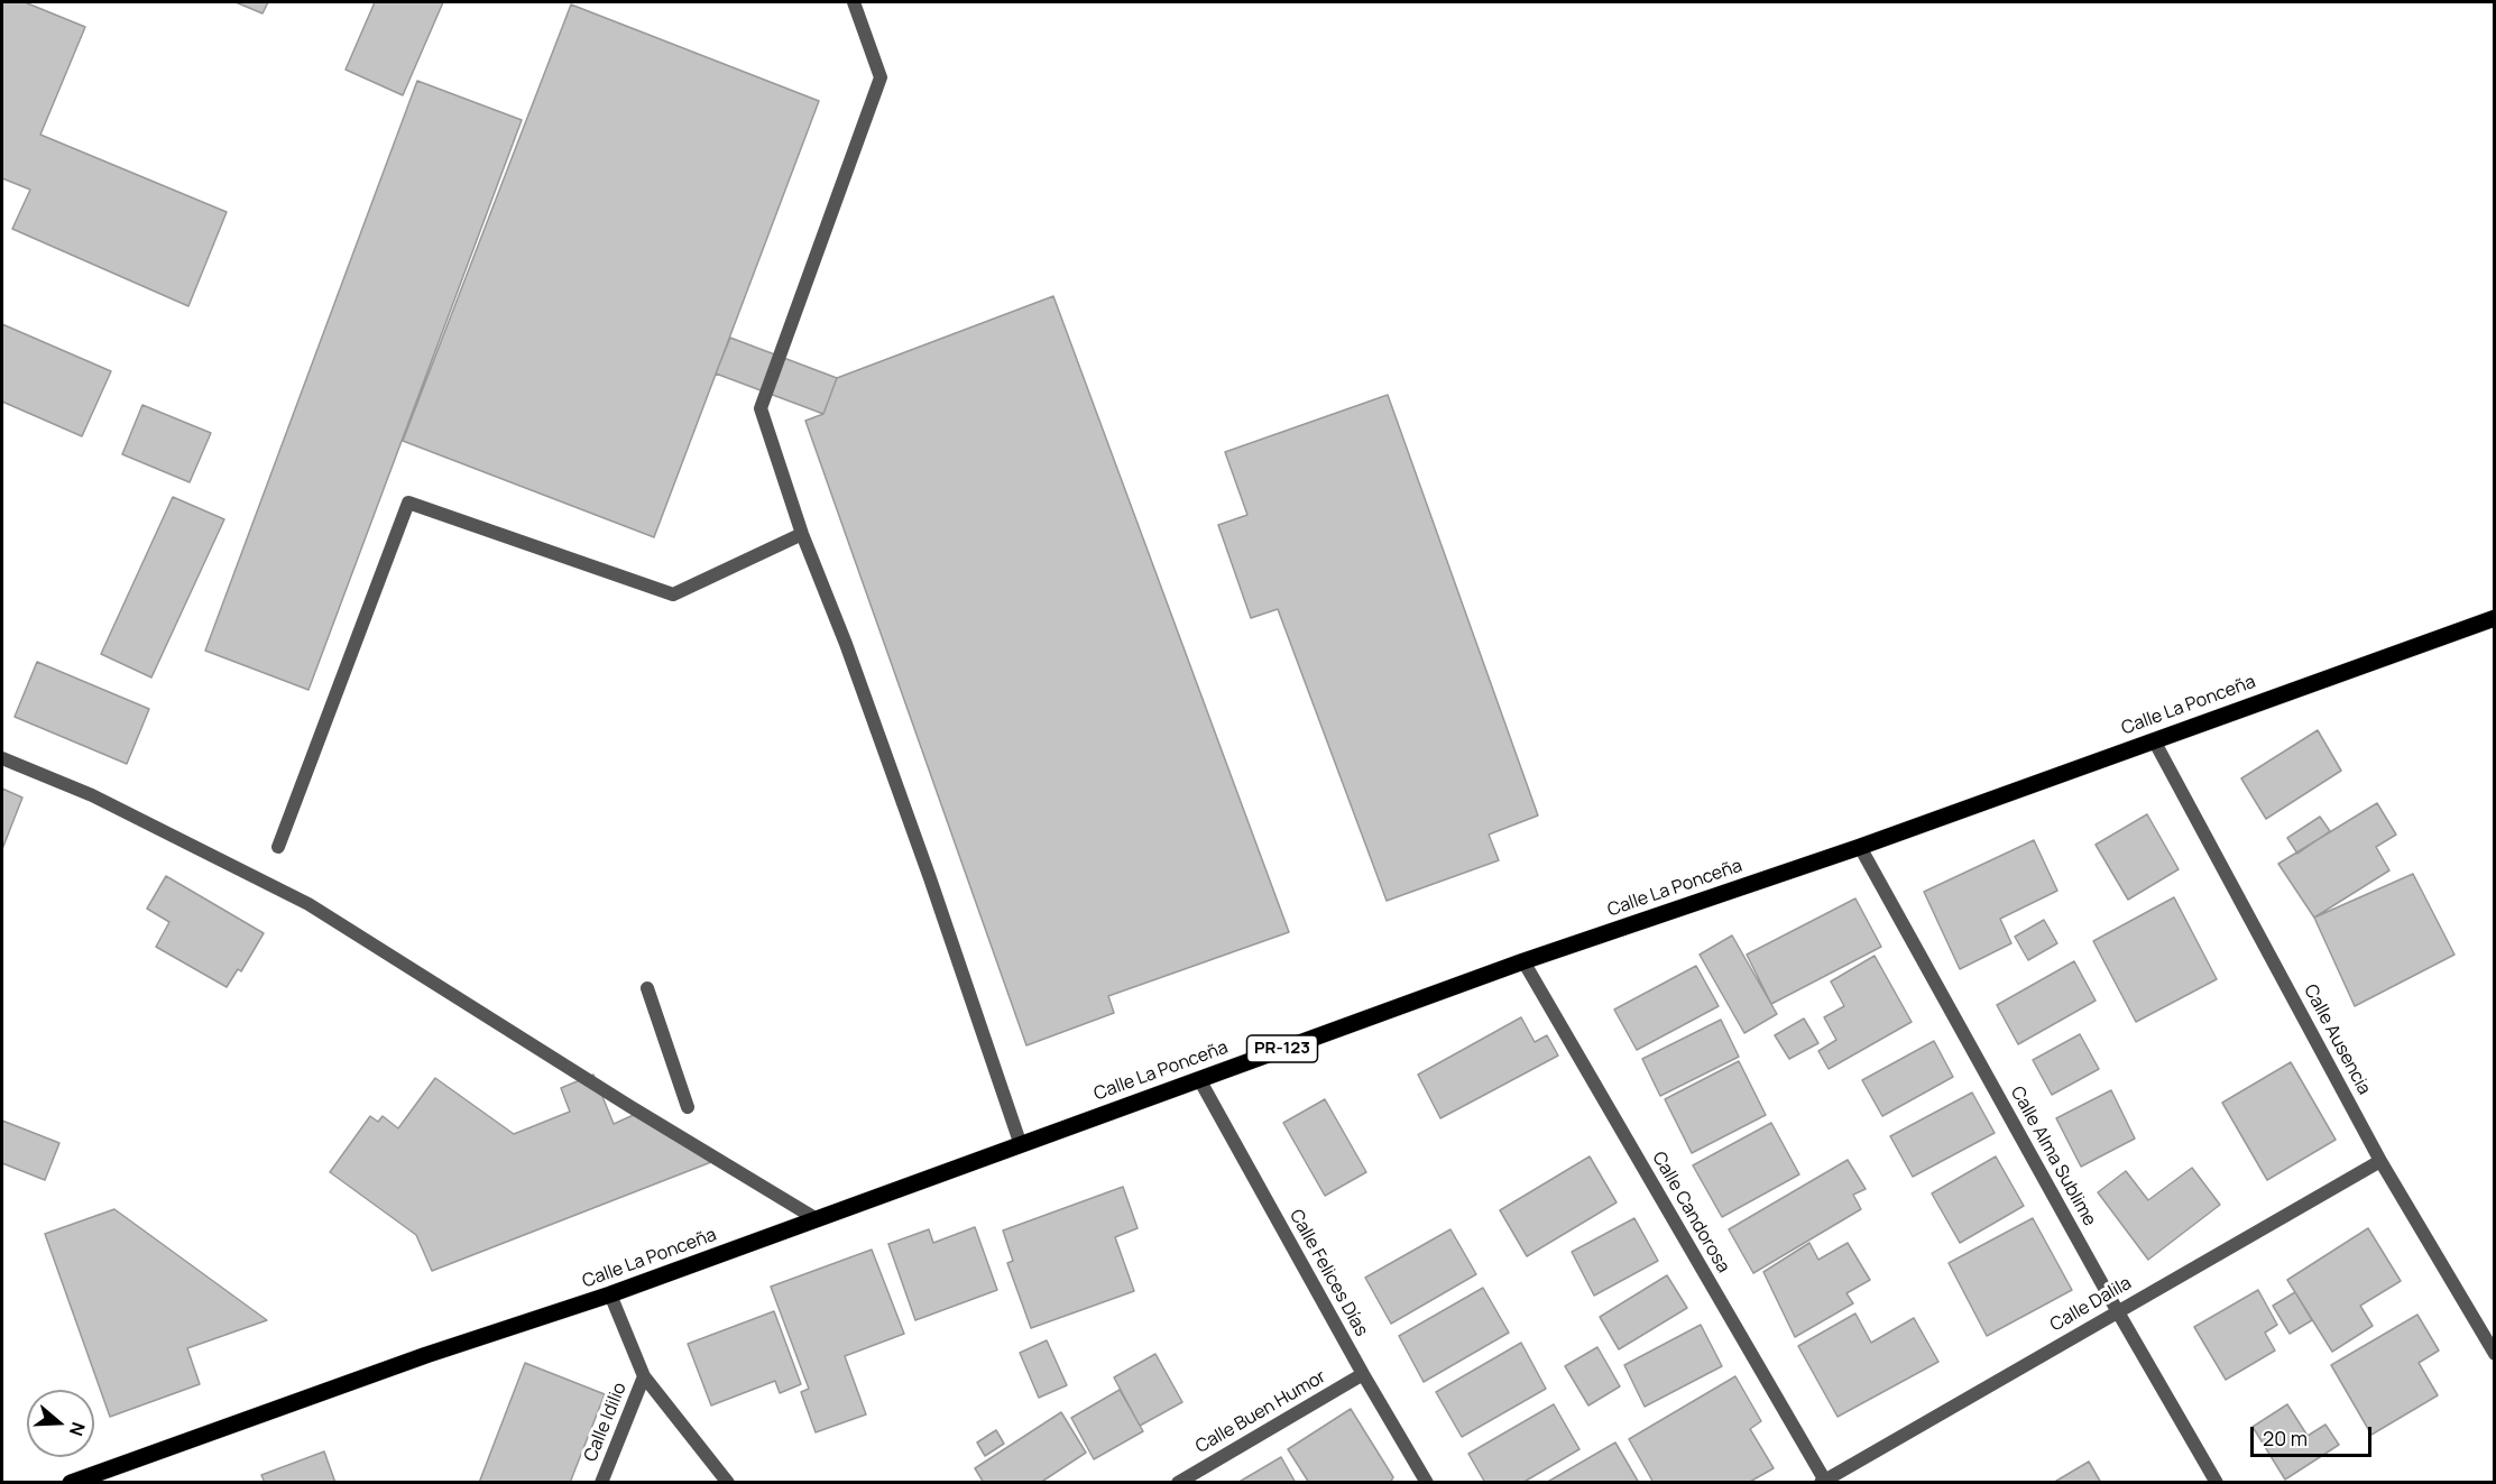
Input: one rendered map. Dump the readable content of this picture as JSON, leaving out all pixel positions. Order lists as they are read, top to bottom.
{
  "streets": {
    "main road": ["Calle La Ponceña", "PR-123"],
    "street": [
      "Calle Ausencia",
      "Calle Alma Sublime",
      "Calle Candorosa",
      "Calle Felices Días",
      "Calle Dalila",
      "Calle Buen Humor",
      "Calle Idilio"
    ]
  },
  "crossings": [
    ["Calle La Ponceña", "Calle Ausencia"],
    ["Calle La Ponceña", "Calle Alma Sublime"],
    ["Calle La Ponceña", "Calle Candorosa"],
    ["Calle La Ponceña", "Calle Felices Días"],
    ["Calle Ausencia", "Calle Dalila"],
    ["Calle Alma Sublime", "Calle Dalila"],
    ["Calle Candorosa", "Calle Dalila"],
    ["Calle Felices Días", "Calle Buen Humor"]
  ],
  "scale_bar": "20 m",
  "north": "right"
}
